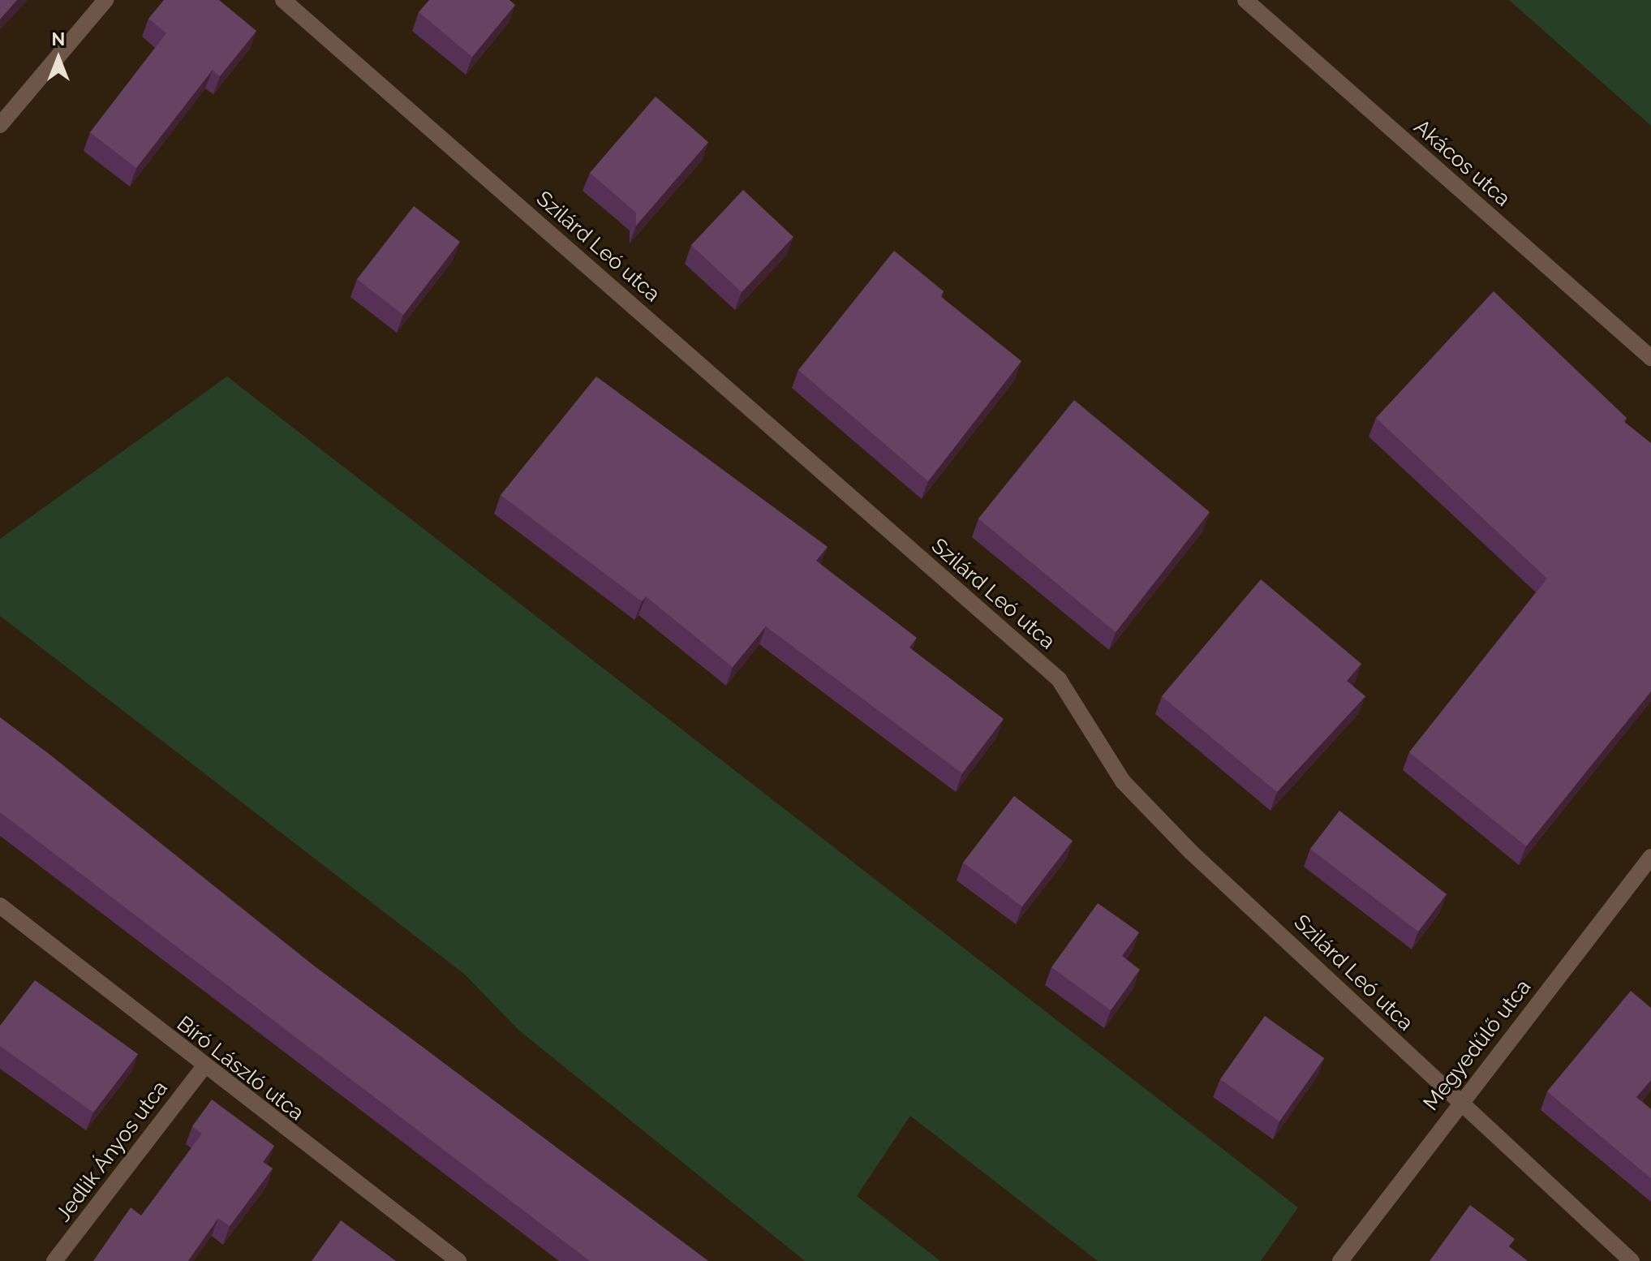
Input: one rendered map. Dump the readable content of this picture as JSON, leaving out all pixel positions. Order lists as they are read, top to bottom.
{
  "streets": {
    "street": [
      "Akácos utca",
      "Szilárd Leó utca",
      "Megyedűlő utca",
      "Bíró László utca",
      "Jedlik Ányos utca"
    ]
  },
  "crossings": [
    ["Szilárd Leó utca", "Megyedűlő utca"],
    ["Bíró László utca", "Jedlik Ányos utca"]
  ],
  "north": "top"
}
